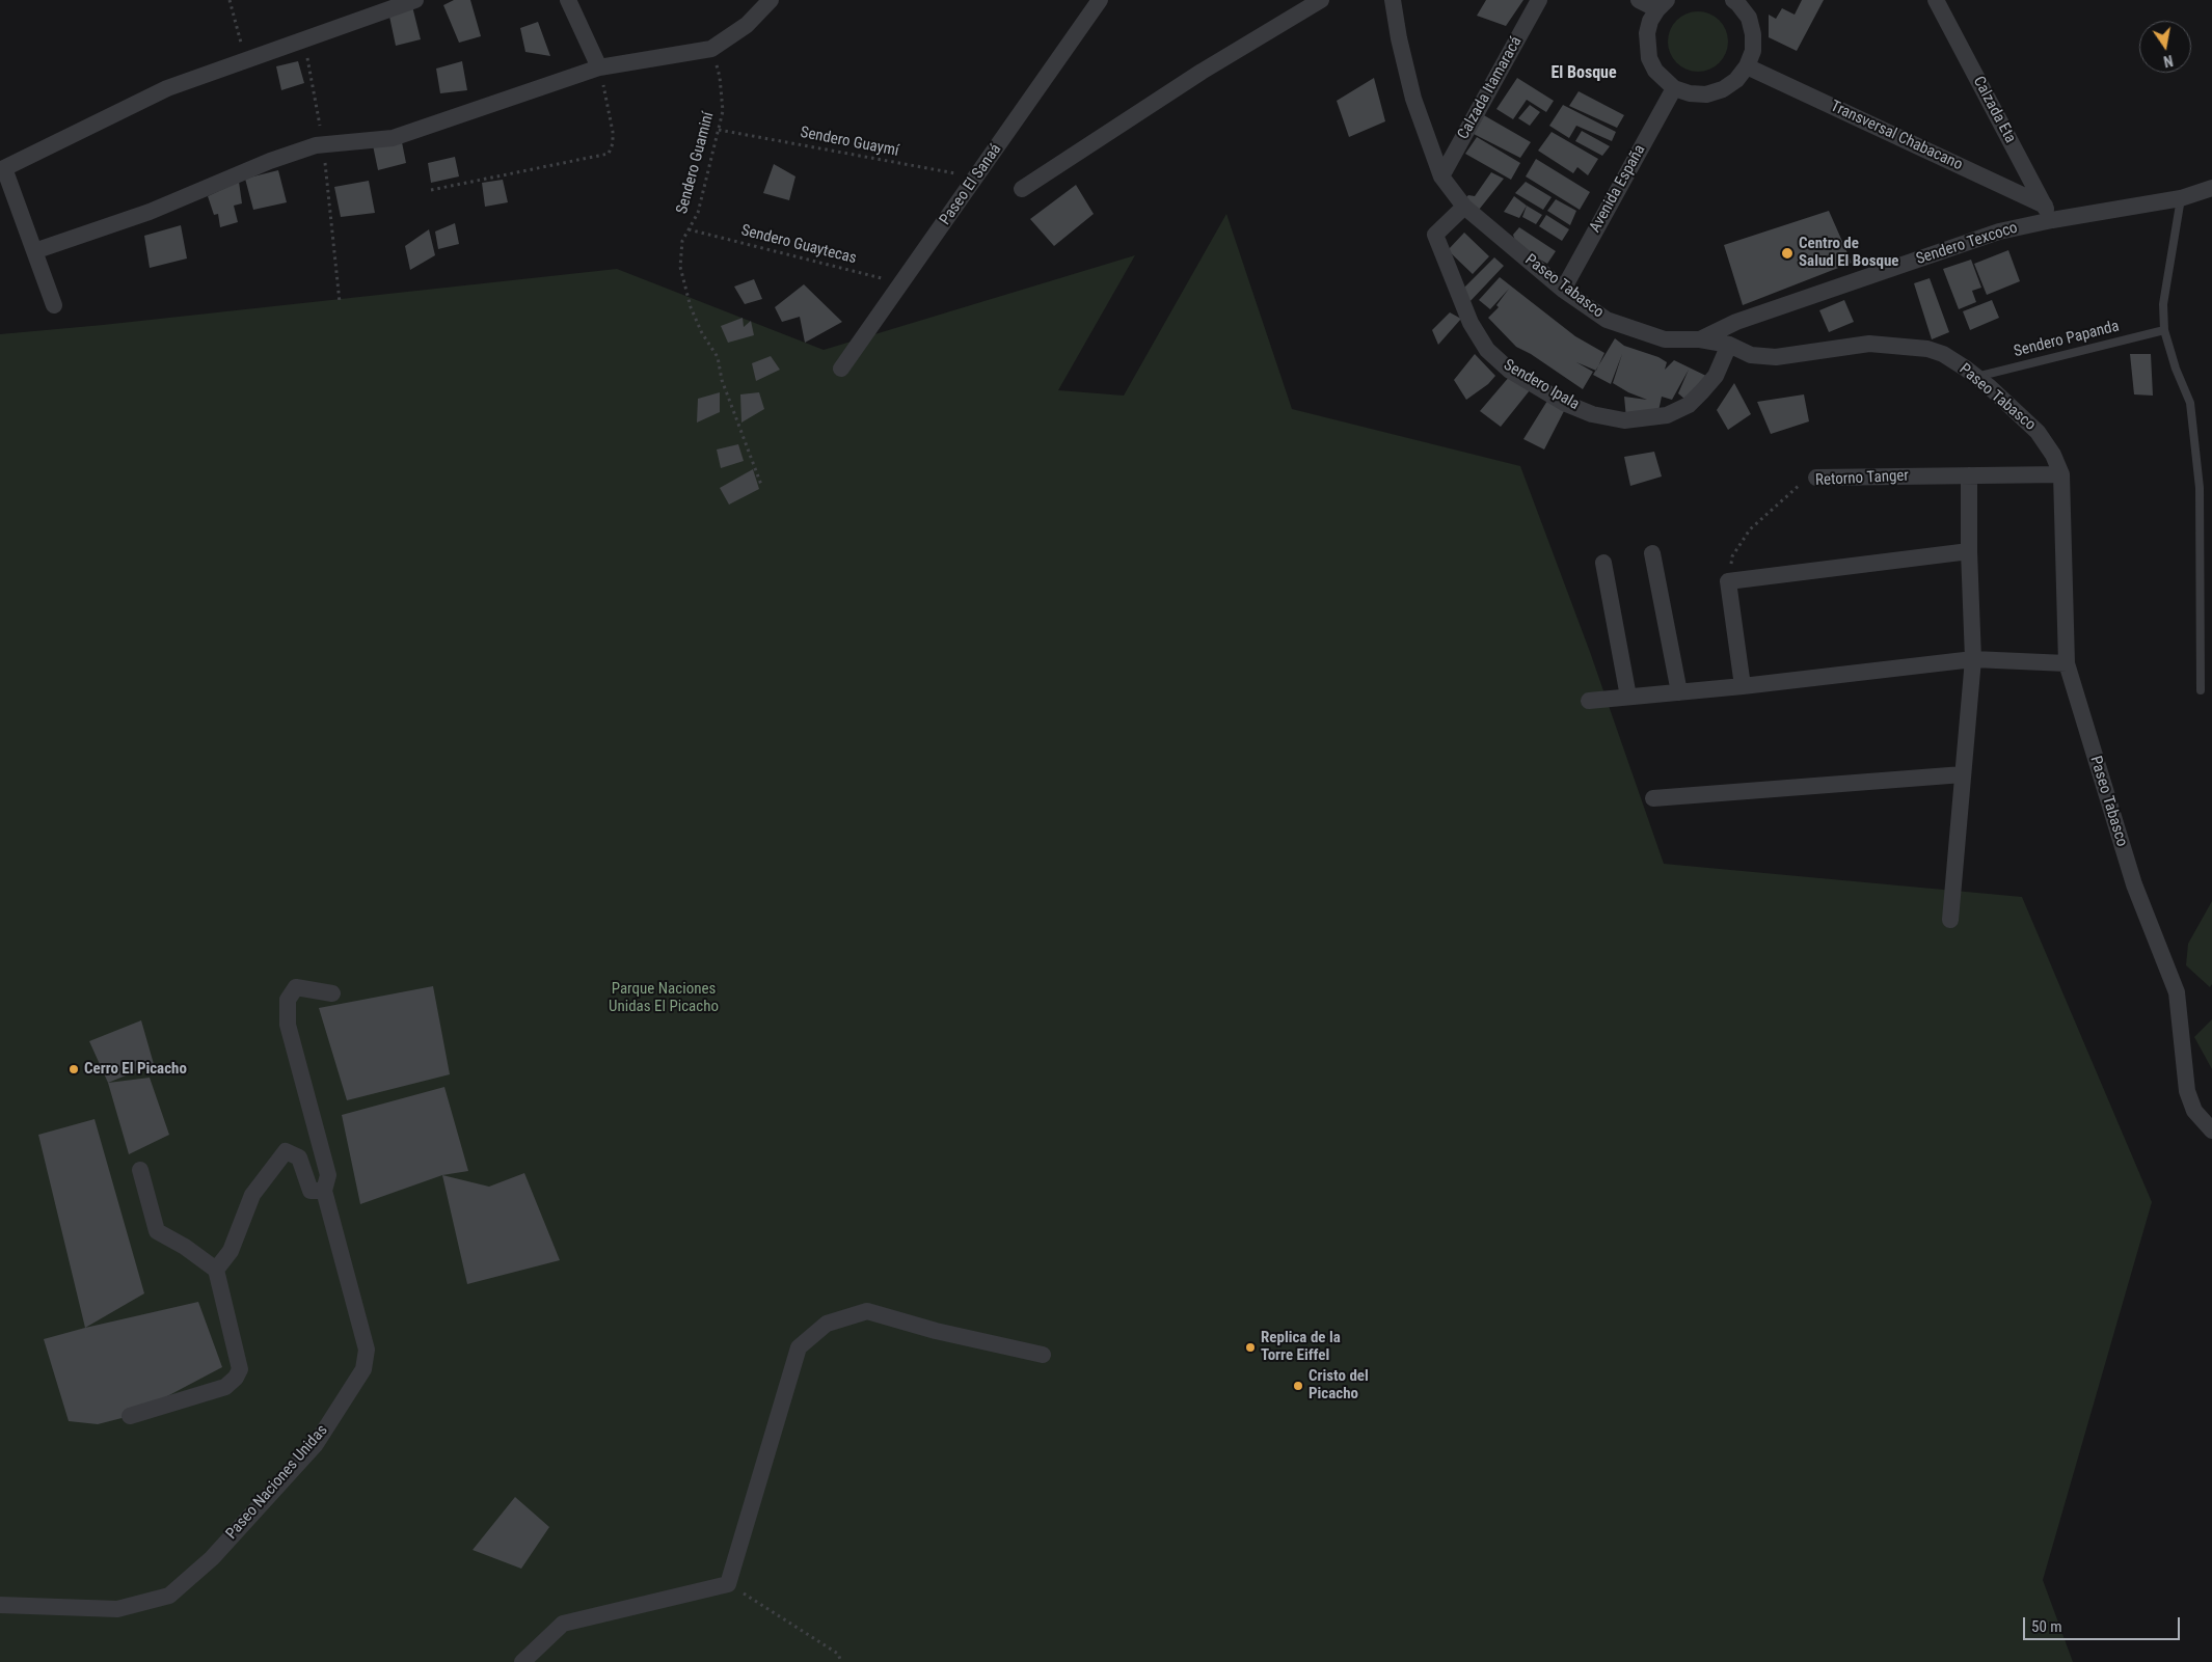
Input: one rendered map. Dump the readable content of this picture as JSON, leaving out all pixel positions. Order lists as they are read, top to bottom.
{
  "streets": {
    "street": [
      "Calzada Itamaracá",
      "Calzada Eta",
      "Transversal Chabacano",
      "Paseo El Sanaá",
      "Avenida España",
      "Sendero Texcoco",
      "Paseo Tabasco",
      "Sendero Ipala",
      "Retorno Tanger",
      "Paseo Naciones Unidas"
    ],
    "lane": ["Sendero Papanda"],
    "path": ["Sendero Guaymí", "Sendero Guaminí", "Sendero Guaytecas"]
  },
  "crossings": [
    ["Calzada Itamaracá", "Paseo Tabasco"],
    ["Calzada Eta", "Transversal Chabacano"],
    ["Calzada Eta", "Sendero Texcoco"],
    ["Transversal Chabacano", "Sendero Texcoco"],
    ["Sendero Guaymí", "Sendero Guaminí"],
    ["Sendero Guaymí", "Paseo El Sanaá"],
    ["Sendero Guaminí", "Sendero Guaytecas"],
    ["Paseo El Sanaá", "Sendero Guaytecas"],
    ["Avenida España", "Paseo Tabasco"],
    ["Sendero Texcoco", "Paseo Tabasco"],
    ["Paseo Tabasco", "Sendero Papanda"],
    ["Paseo Tabasco", "Sendero Ipala"],
    ["Paseo Tabasco", "Retorno Tanger"]
  ],
  "districts": ["El Bosque"],
  "parks": ["Parque Naciones Unidas El Picacho"],
  "places": [
    "Centro de Salud El Bosque",
    "Cerro El Picacho",
    "Replica de la Torre Eiffel",
    "Cristo del Picacho"
  ],
  "scale_bar": "50 m",
  "north": "bottom"
}
